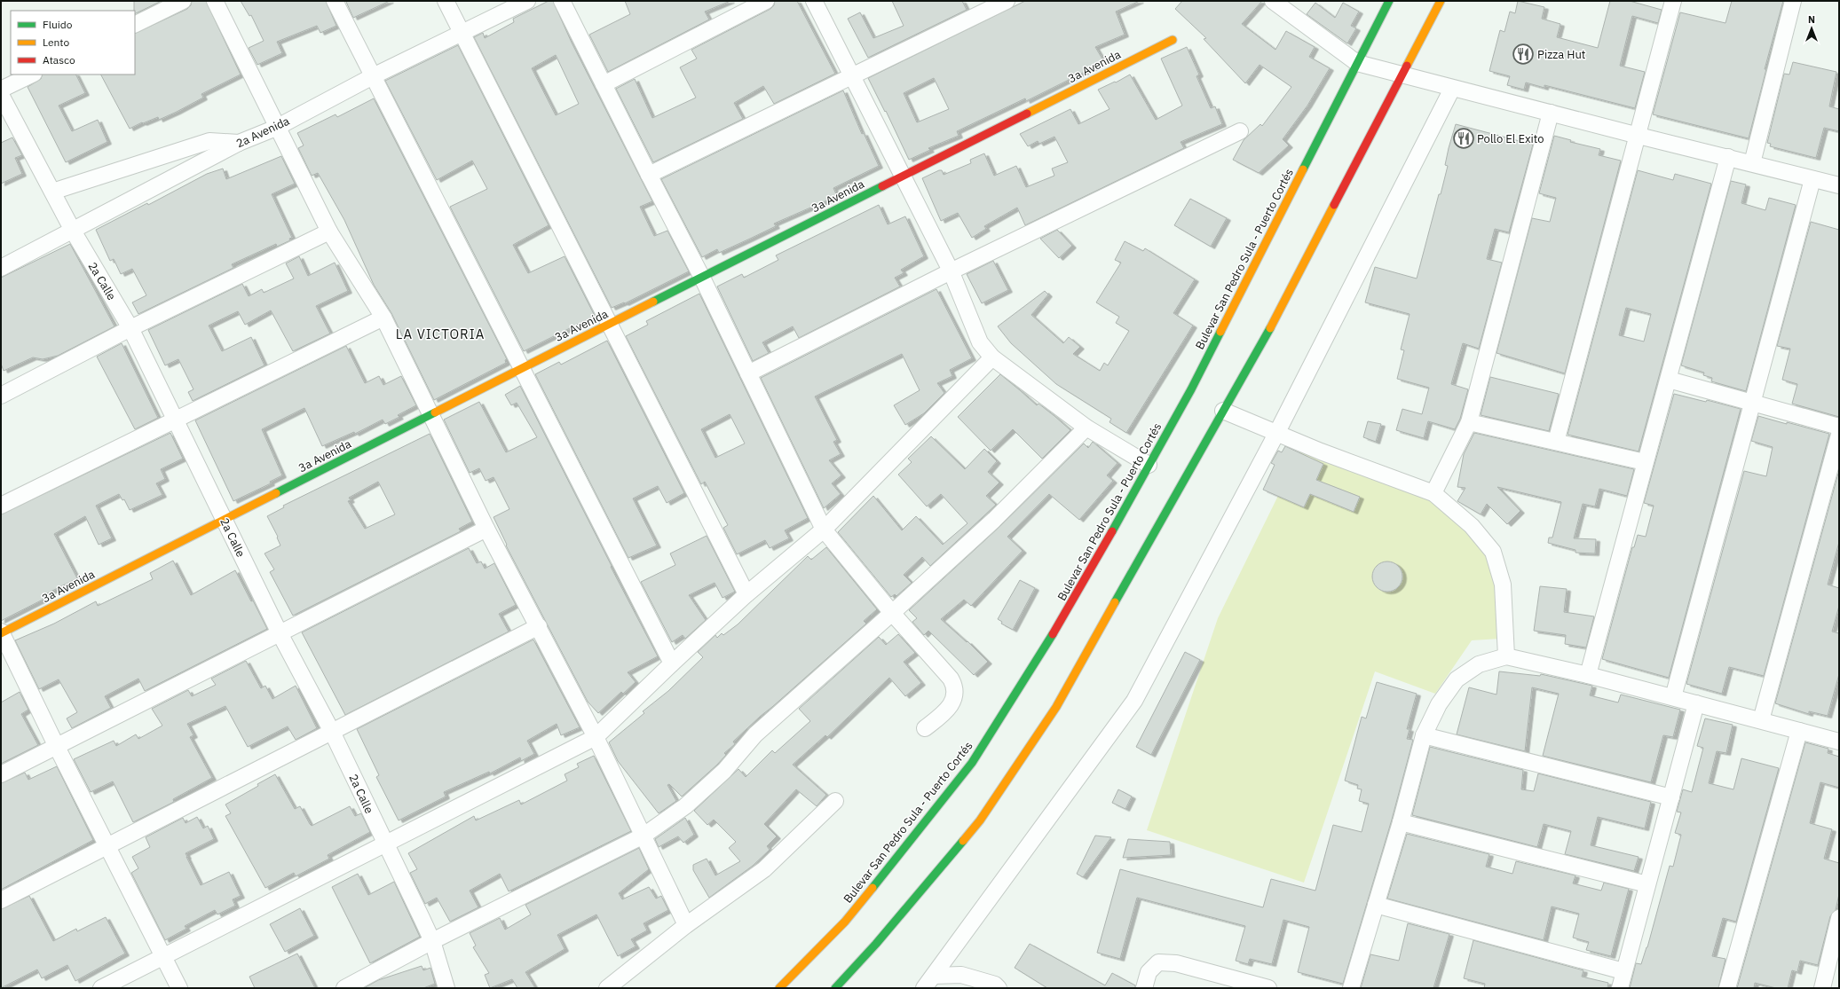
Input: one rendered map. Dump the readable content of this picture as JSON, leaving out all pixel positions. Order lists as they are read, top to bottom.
{
  "streets": {
    "main road": ["3a Avenida", "Bulevar San Pedro Sula - Puerto Cortés"],
    "street": ["2a Avenida", "2a Calle"]
  },
  "crossings": [
    ["3a Avenida", "2a Calle"],
    ["2a Avenida", "2a Calle"]
  ],
  "districts": ["LA VICTORIA"],
  "places": {
    "restaurant": ["Pizza Hut", "Pollo El Exito"]
  },
  "legend": ["Fluido", "Lento", "Atasco"],
  "north": "top"
}
